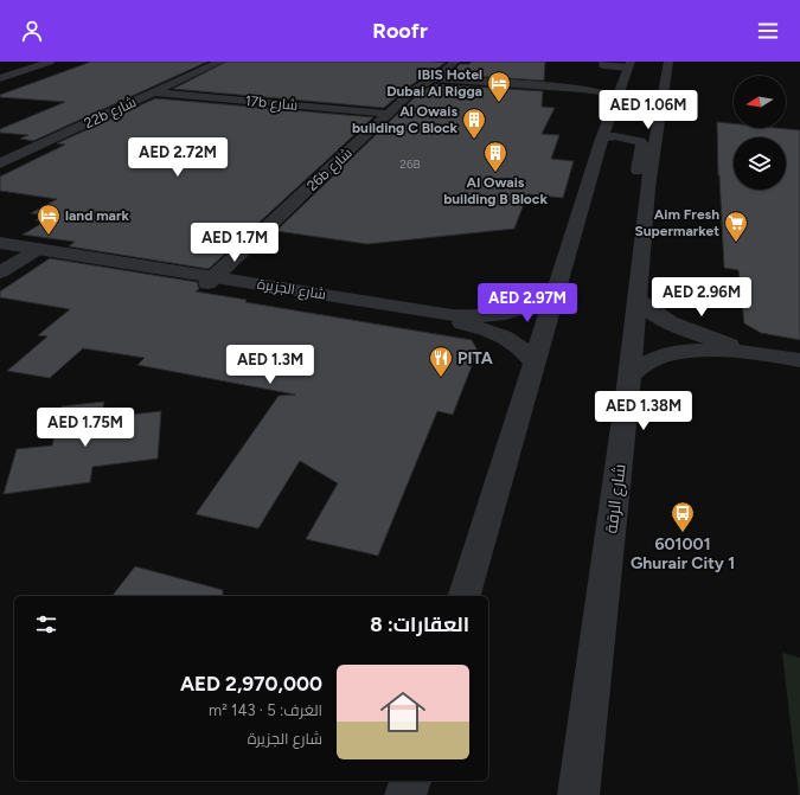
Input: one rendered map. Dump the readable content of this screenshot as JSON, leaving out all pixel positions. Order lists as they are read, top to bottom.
{
  "streets": {
    "street": [
      "17b شارع",
      "22b شارع",
      "26b شارع",
      "شارع الجزيرة",
      "شارع الرقة"
    ]
  },
  "crossings": [
    ["17b شارع", "22b شارع"],
    ["17b شارع", "26b شارع"],
    ["26b شارع", "شارع الجزيرة"]
  ],
  "places": {
    "hotel": ["IBIS Hotel Dubai Al Rigga", "land mark"],
    "building": ["Al Owais building C Block", "Al Owais building B Block"],
    "supermarket": ["Aim Fresh Supermarket"],
    "restaurant": ["PITA"],
    "bus stop": ["601001 Ghurair City 1"]
  },
  "house_numbers": ["26B"],
  "north": "left",
  "page": {
    "header": "Roofr",
    "price": [
      "AED 1.06M",
      "AED 2.72M",
      "AED 1.7M",
      "AED 2.96M",
      "AED 2.97M",
      "AED 1.3M",
      "AED 1.38M",
      "AED 1.75M"
    ],
    "heading": "العقارات: 8",
    "list": [
      {
        "name": "AED 2,970,000",
        "note": "الغرف: 5 · 143 m² · شارع الجزيرة"
      }
    ]
  }
}
